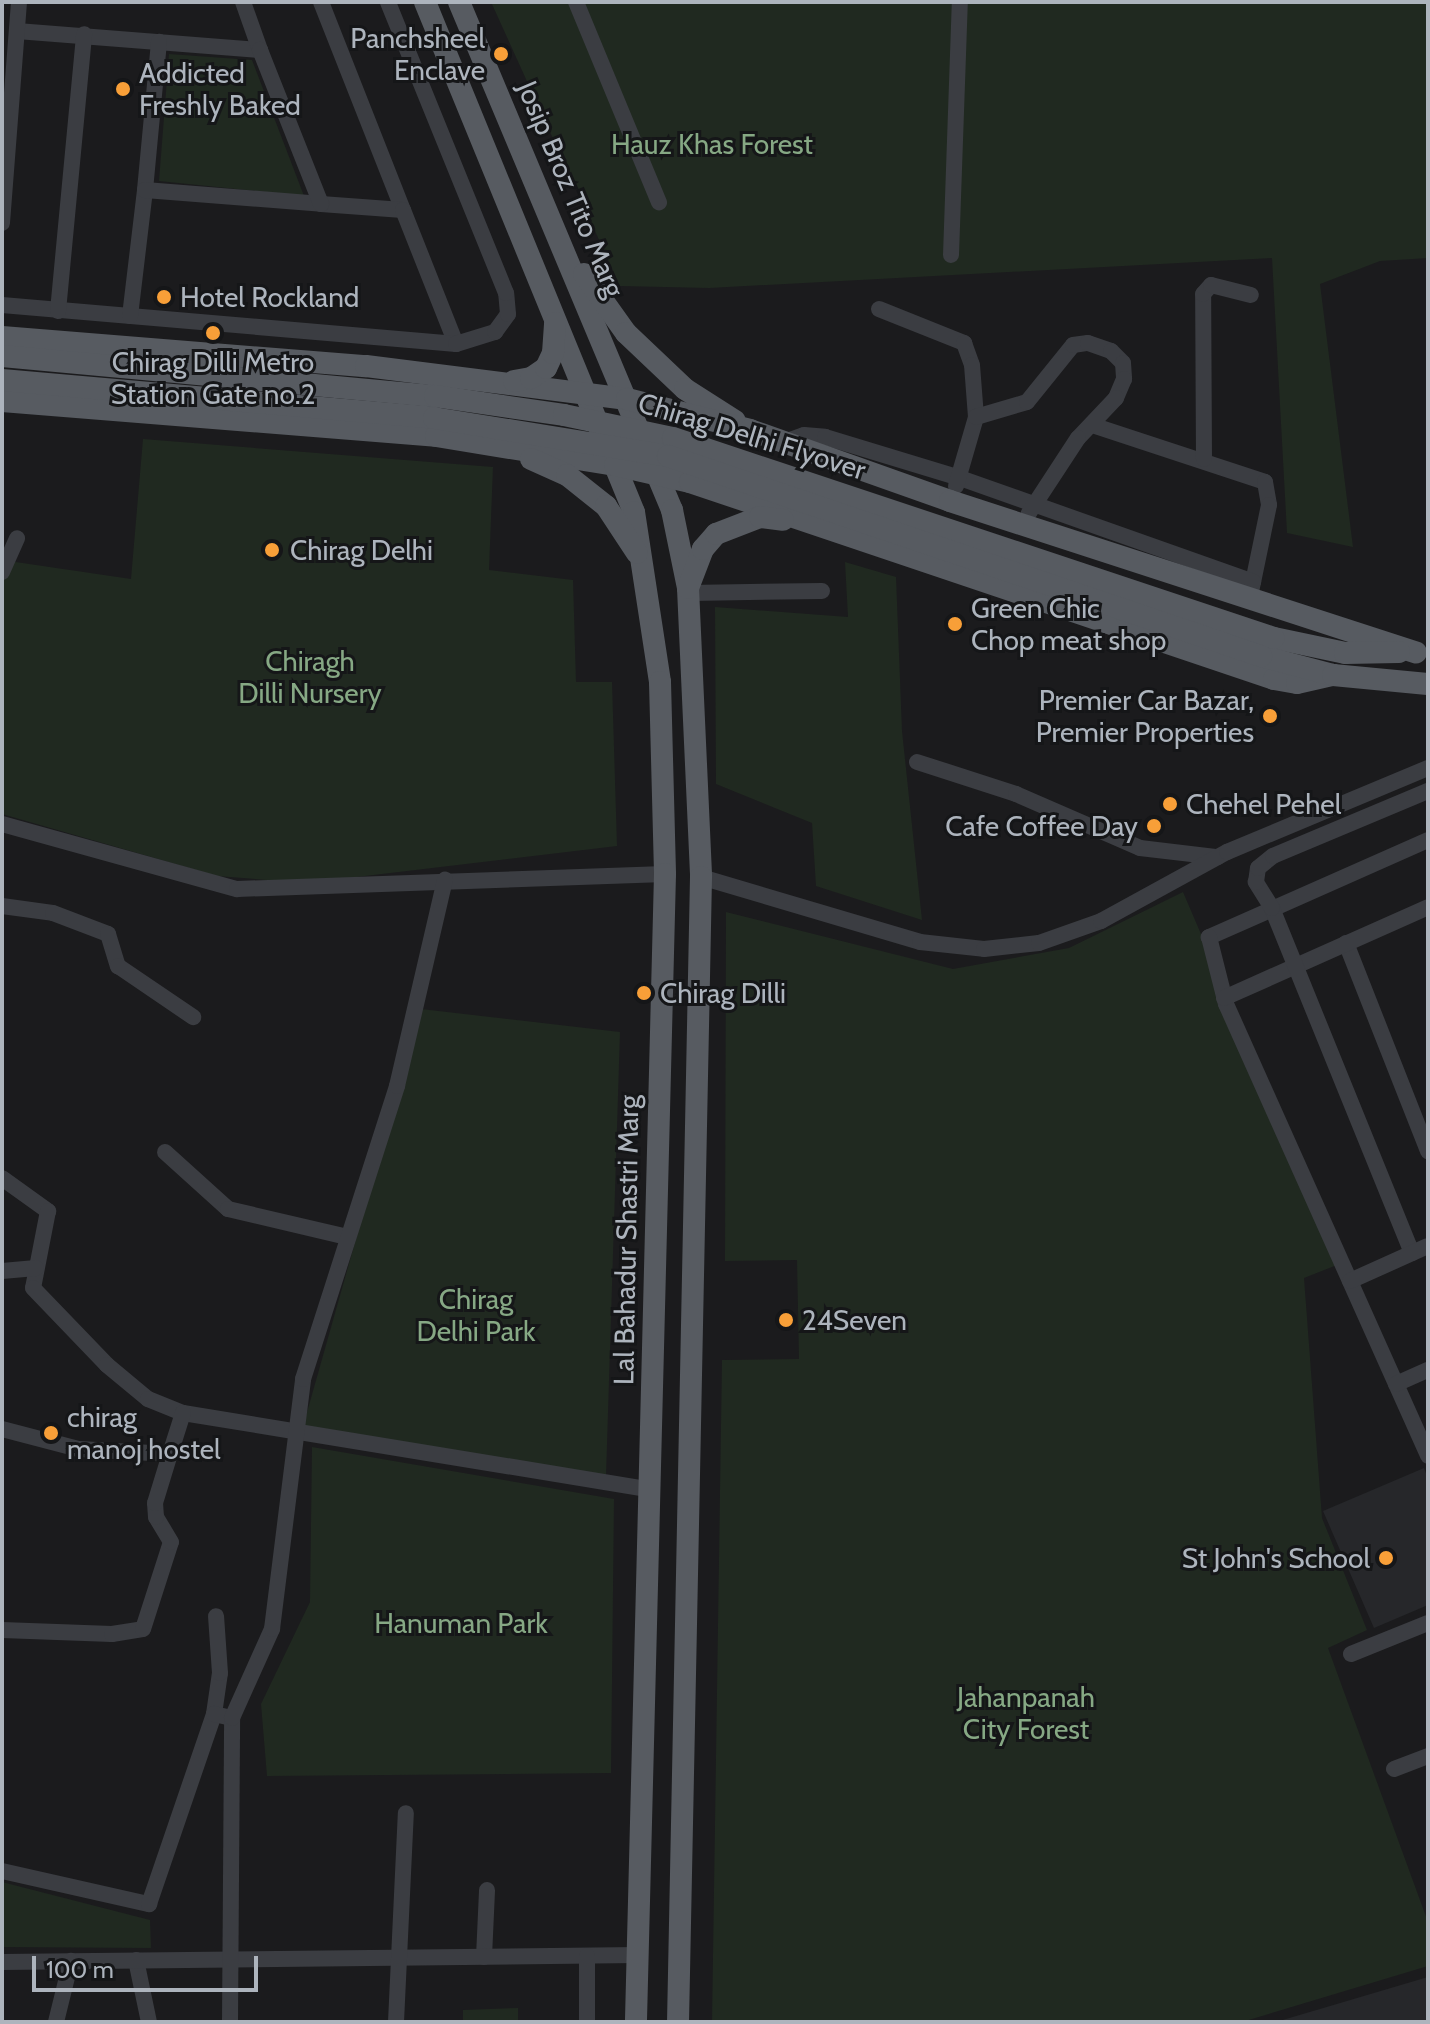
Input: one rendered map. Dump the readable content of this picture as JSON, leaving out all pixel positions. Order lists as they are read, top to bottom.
{
  "streets": {
    "main road": ["Josip Broz Tito Marg", "Chirag Delhi Flyover", "Lal Bahadur Shastri Marg"]
  },
  "parks": [
    "Hauz Khas Forest",
    "Chiragh Dilli Nursery",
    "Chirag Delhi Park",
    "Hanuman Park",
    "Jahanpanah City Forest"
  ],
  "places": [
    "Panchsheel Enclave",
    "Addicted Freshly Baked",
    "Hotel Rockland",
    "Chirag Dilli Metro Station Gate no.2",
    "Chirag Delhi",
    "Green Chic Chop meat shop",
    "Premier Car Bazar, Premier Properties",
    "Chehel Pehel",
    "Cafe Coffee Day",
    "Chirag Dilli",
    "24Seven",
    "chirag manoj hostel",
    "St John's School"
  ],
  "scale_bar": "100 m"
}
